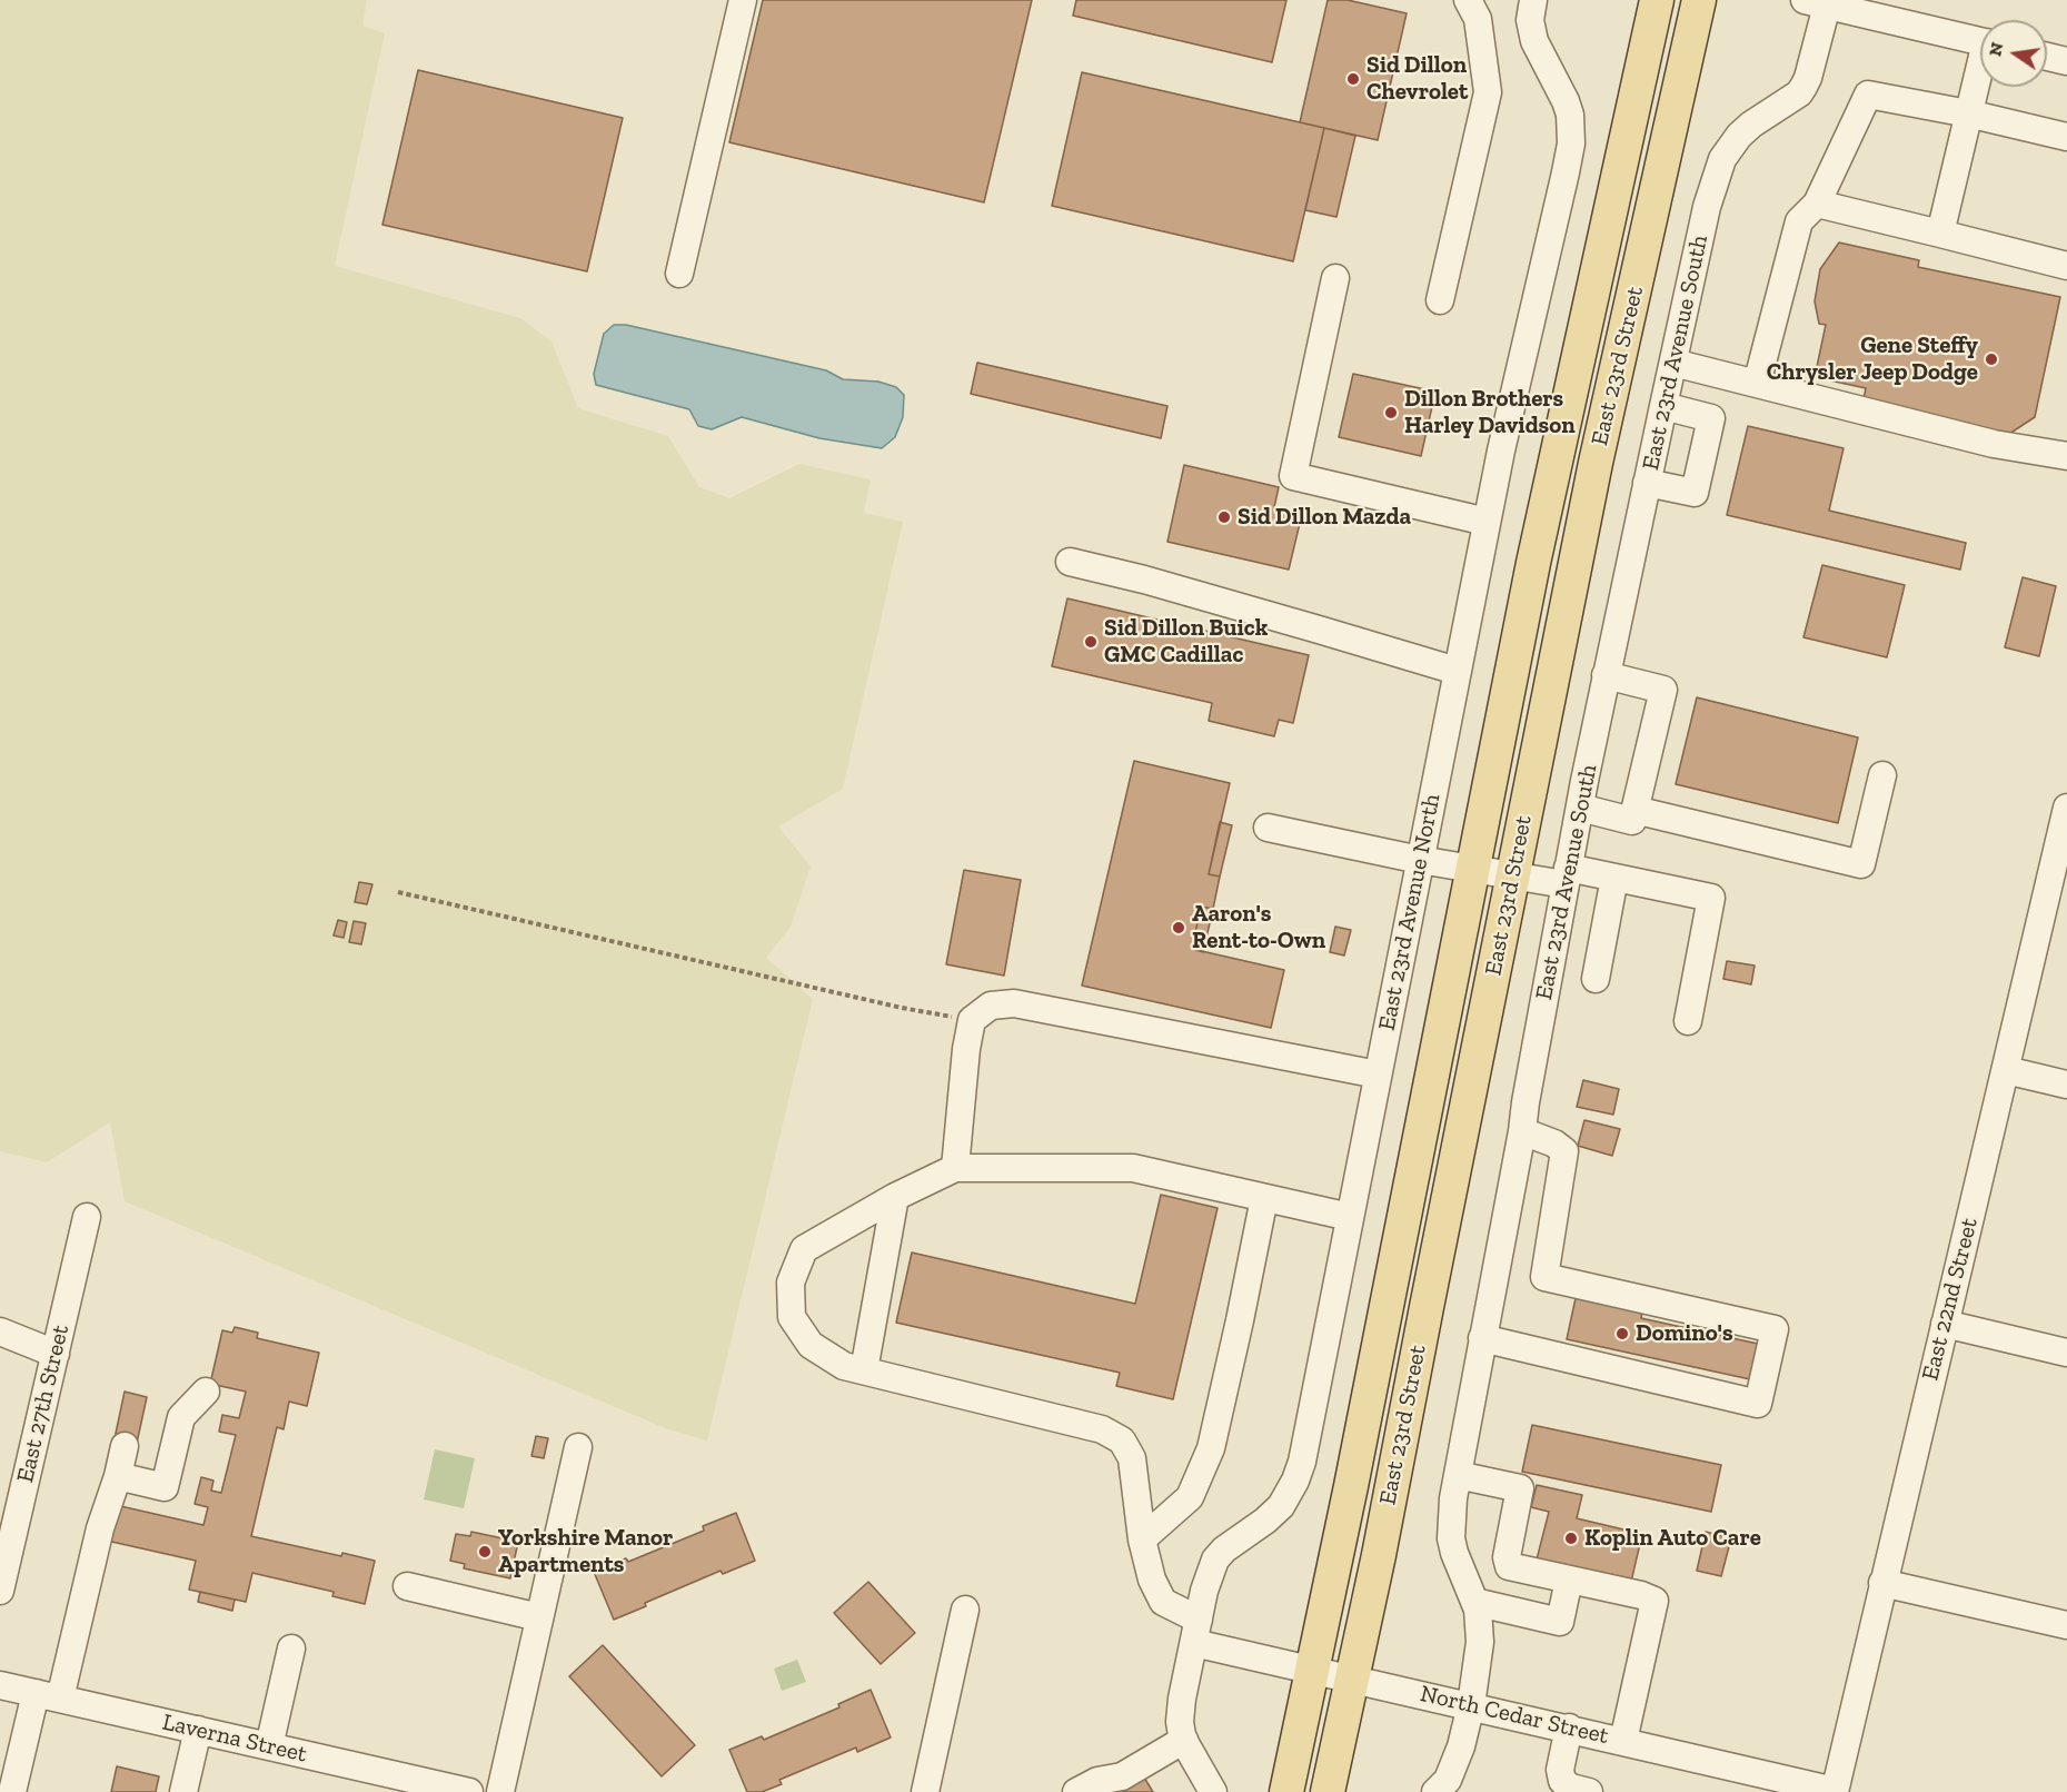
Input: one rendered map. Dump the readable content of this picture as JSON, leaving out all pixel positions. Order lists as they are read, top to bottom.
{
  "streets": {
    "main road": ["East 23rd Street"],
    "street": [
      "East 23rd Avenue South",
      "East 23rd Avenue North",
      "East 22nd Street",
      "East 27th Street",
      "North Cedar Street",
      "Laverna Street"
    ]
  },
  "crossings": [
    ["East 23rd Avenue South", "North Cedar Street"],
    ["East 23rd Street", "North Cedar Street"],
    ["East 23rd Avenue North", "North Cedar Street"],
    ["East 22nd Street", "North Cedar Street"]
  ],
  "places": [
    "Sid Dillon Chevrolet",
    "Gene Steffy Chrysler Jeep Dodge",
    "Dillon Brothers Harley Davidson",
    "Sid Dillon Mazda",
    "Sid Dillon Buick GMC Cadillac",
    "Aaron's Rent-to-Own",
    "Domino's",
    "Koplin Auto Care",
    "Yorkshire Manor Apartments"
  ],
  "north": "left"
}
